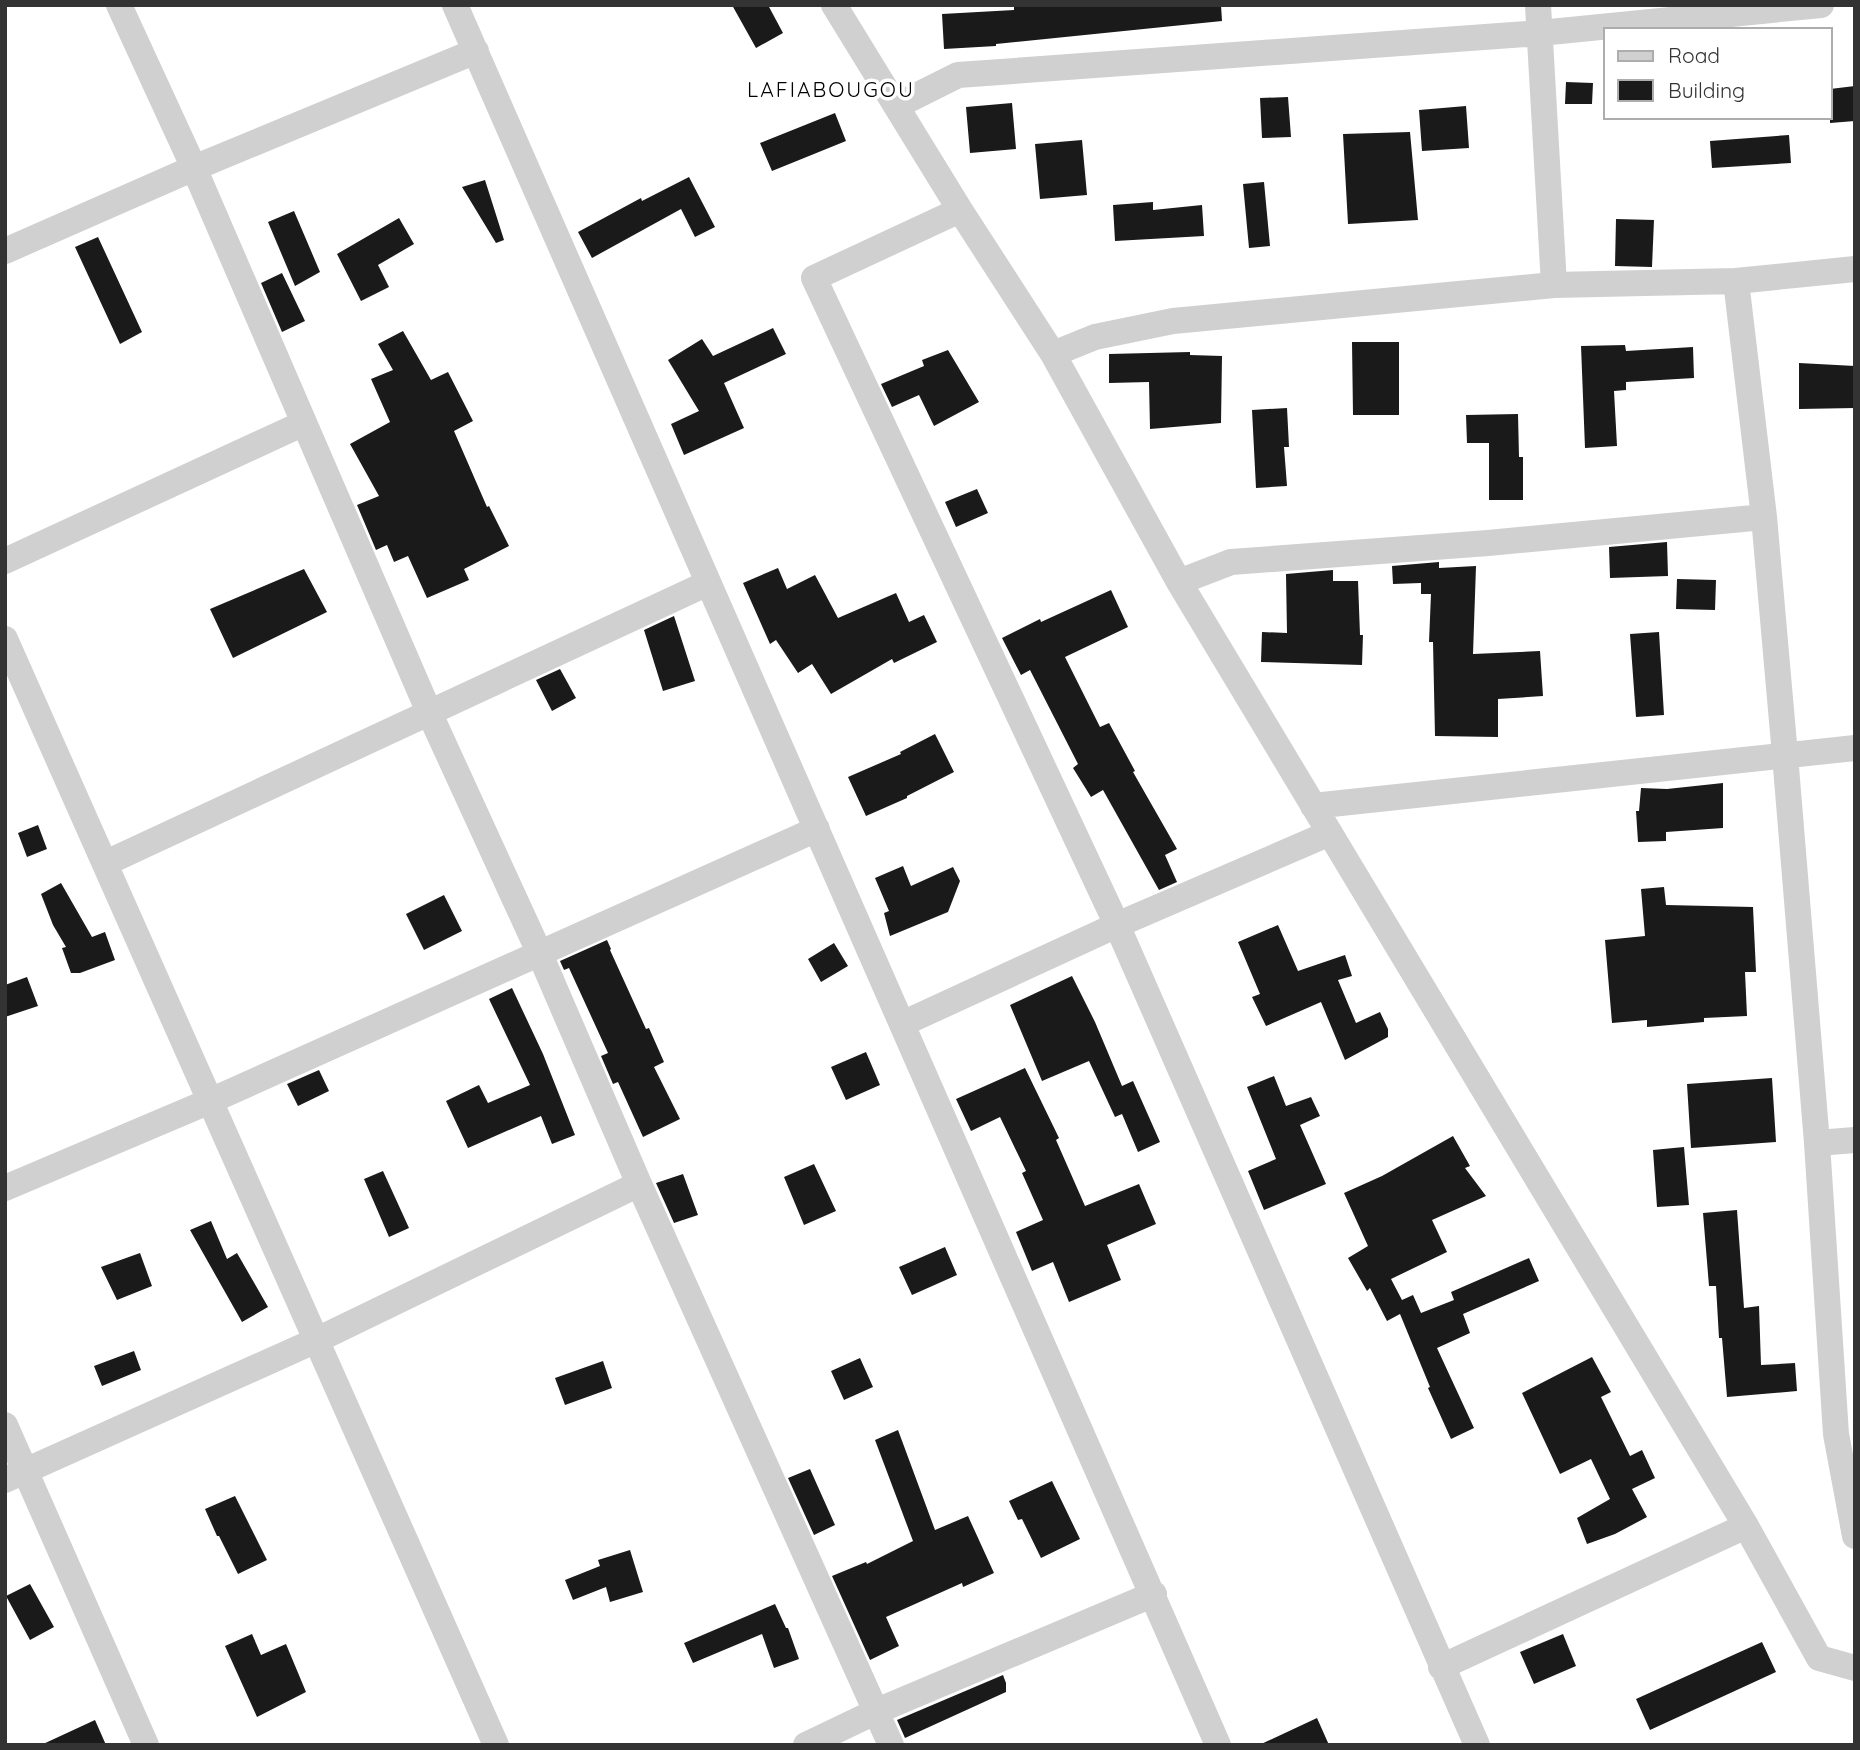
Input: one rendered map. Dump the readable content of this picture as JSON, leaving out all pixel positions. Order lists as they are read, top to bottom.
{
  "districts": ["LAFIABOUGOU"],
  "legend": ["Road", "Building"]
}
